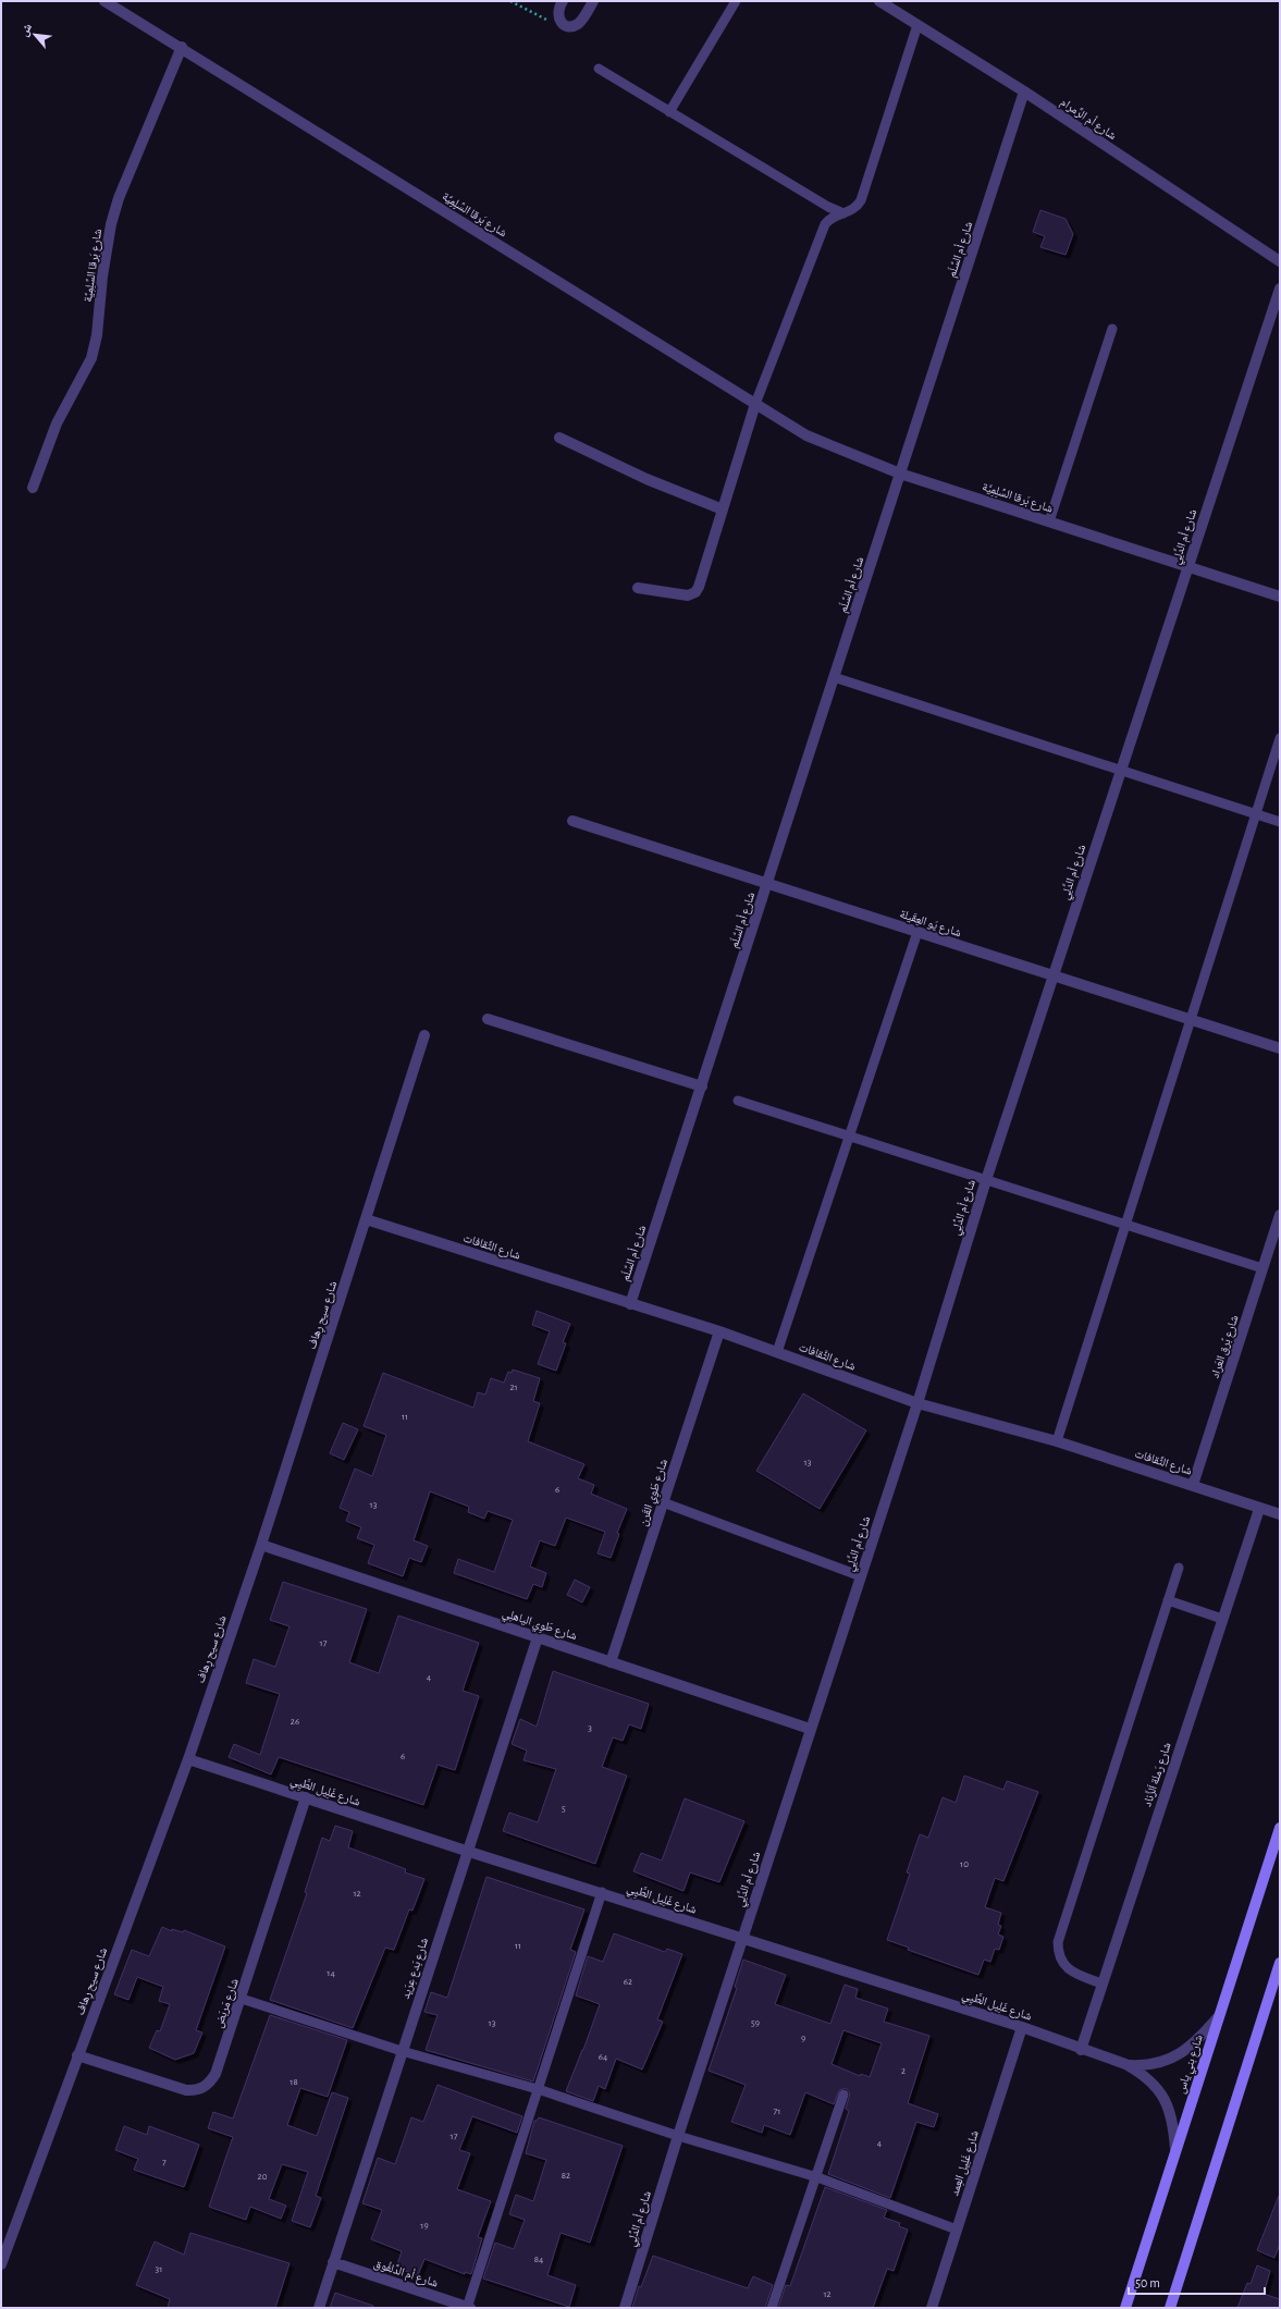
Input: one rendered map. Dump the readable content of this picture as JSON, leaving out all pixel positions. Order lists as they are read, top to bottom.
{
  "streets": {
    "main road": ["شارع بني ياس"],
    "street": [
      "شارع أم الرَّمرام",
      "شارع بَرقا السِّلِمِيَّة",
      "شارع أم السَّلَم",
      "شارع أم الدِّلِي",
      "شارع يَو العِقَيلة",
      "شارع الثَّقافات",
      "شارع سيح رِهاف",
      "شارع بُرق العَراد",
      "شارع طَوِي القَرن",
      "شارع طَوِي الياهلِي",
      "شارع رَملة اَلزِّناد",
      "شارع غَلِيل الطَّيِي",
      "شارع بَدع عِرَيد",
      "شارع مَربَض",
      "شارع غَلِيل العِمد",
      "شارع أم الدَّلفُوق"
    ]
  },
  "crossings": [
    ["شارع أم الرَّمرام", "شارع أم السَّلَم"],
    ["شارع بَرقا السِّلِمِيَّة", "شارع أم السَّلَم"],
    ["شارع بَرقا السِّلِمِيَّة", "شارع أم الدِّلِي"],
    ["شارع أم السَّلَم", "شارع يَو العِقَيلة"],
    ["شارع أم السَّلَم", "شارع الثَّقافات"],
    ["شارع أم الدِّلِي", "شارع يَو العِقَيلة"],
    ["شارع أم الدِّلِي", "شارع الثَّقافات"],
    ["شارع أم الدِّلِي", "شارع طَوِي الياهلِي"],
    ["شارع أم الدِّلِي", "شارع غَلِيل الطَّيِي"],
    ["شارع الثَّقافات", "شارع سيح رِهاف"],
    ["شارع الثَّقافات", "شارع بُرق العَراد"],
    ["شارع الثَّقافات", "شارع طَوِي القَرن"],
    ["شارع الثَّقافات", "شارع رَملة اَلزِّناد"],
    ["شارع سيح رِهاف", "شارع طَوِي الياهلِي"],
    ["شارع سيح رِهاف", "شارع غَلِيل الطَّيِي"],
    ["شارع سيح رِهاف", "شارع مَربَض"],
    ["شارع طَوِي القَرن", "شارع طَوِي الياهلِي"],
    ["شارع طَوِي الياهلِي", "شارع بَدع عِرَيد"],
    ["شارع رَملة اَلزِّناد", "شارع غَلِيل الطَّيِي"],
    ["شارع غَلِيل الطَّيِي", "شارع بَدع عِرَيد"],
    ["شارع غَلِيل الطَّيِي", "شارع مَربَض"],
    ["شارع غَلِيل الطَّيِي", "شارع بني ياس"],
    ["شارع غَلِيل الطَّيِي", "شارع غَلِيل العِمد"],
    ["شارع بَدع عِرَيد", "شارع أم الدَّلفُوق"]
  ],
  "house_numbers": [
    "21",
    "11",
    "13",
    "6",
    "13",
    "17",
    "4",
    "26",
    "3",
    "6",
    "5",
    "10",
    "12",
    "11",
    "14",
    "62",
    "13",
    "59",
    "9",
    "64",
    "2",
    "18",
    "71",
    "17",
    "4",
    "7",
    "82",
    "20",
    "19",
    "84",
    "31",
    "12"
  ],
  "scale_bar": "50 m",
  "north": "top left"
}
